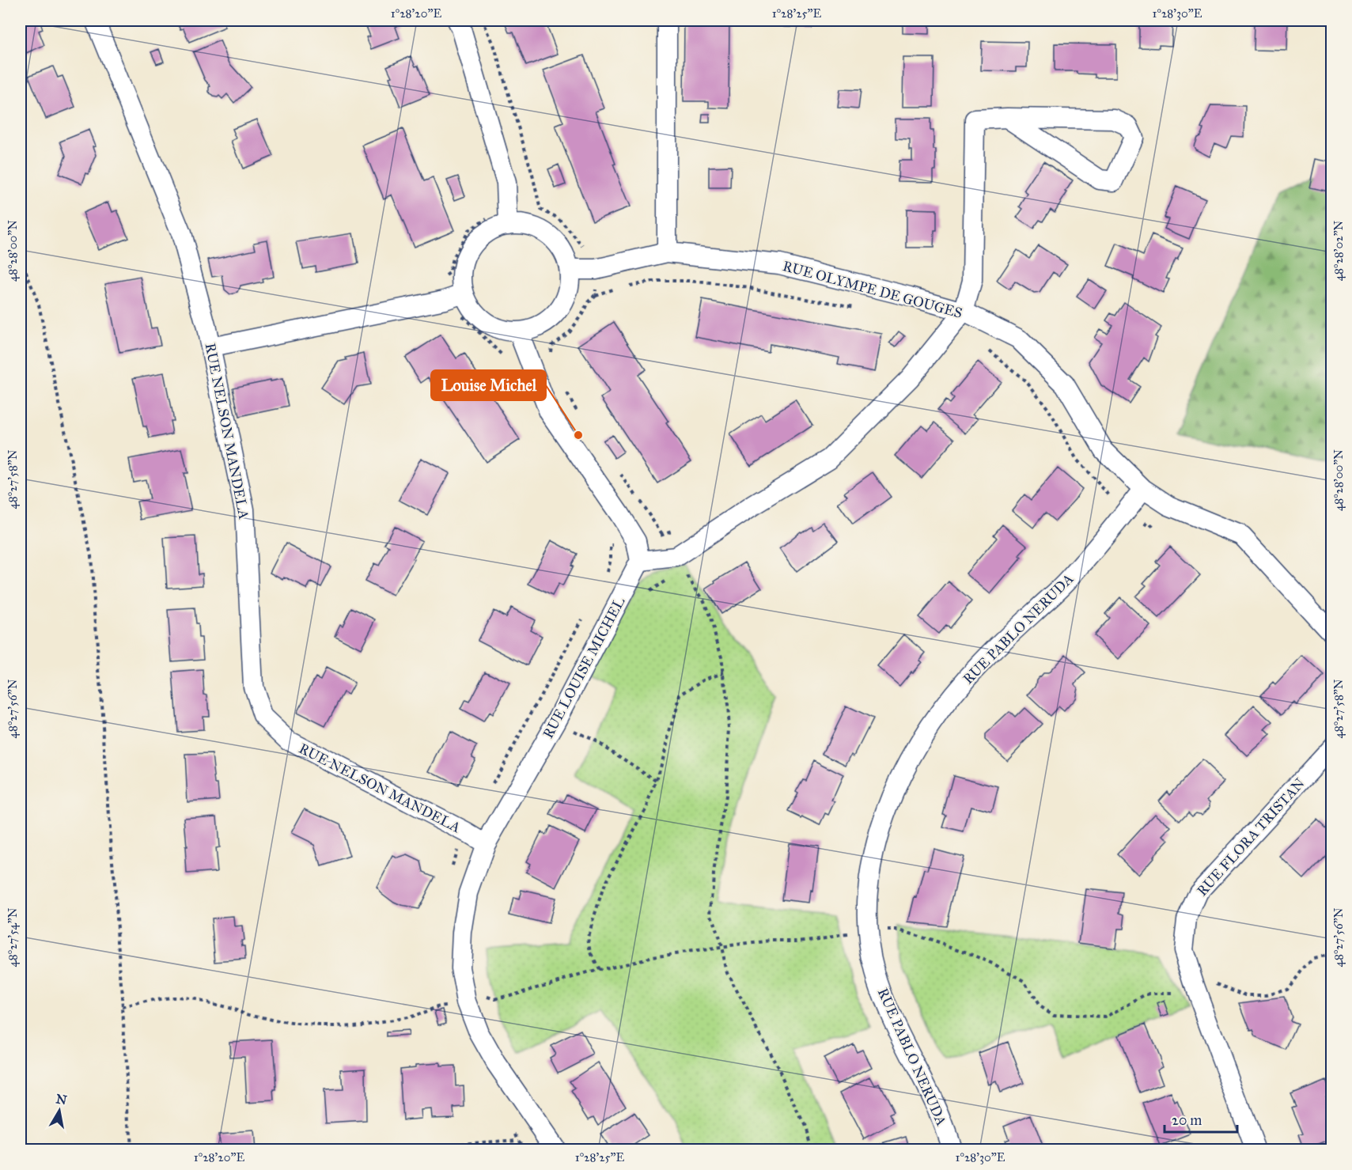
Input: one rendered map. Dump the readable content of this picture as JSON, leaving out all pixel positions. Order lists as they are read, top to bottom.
{
  "streets": {
    "street": [
      "RUE OLYMPE DE GOUGES",
      "RUE NELSON MANDELA",
      "RUE PABLO NERUDA",
      "RUE LOUISE MICHEL",
      "RUE FLORA TRISTAN"
    ]
  },
  "crossings": [
    ["RUE OLYMPE DE GOUGES", "RUE PABLO NERUDA"],
    ["RUE NELSON MANDELA", "RUE LOUISE MICHEL"]
  ],
  "places": ["Louise Michel"],
  "scale_bar": "20 m",
  "north": "top",
  "coordinates": [
    "1°28'20\"E",
    "1°28'25\"E",
    "1°28'30\"E",
    "48°28'00\"N",
    "48°28'02\"N",
    "48°27'58\"N",
    "48°27'56\"N",
    "48°27'54\"N"
  ]
}
